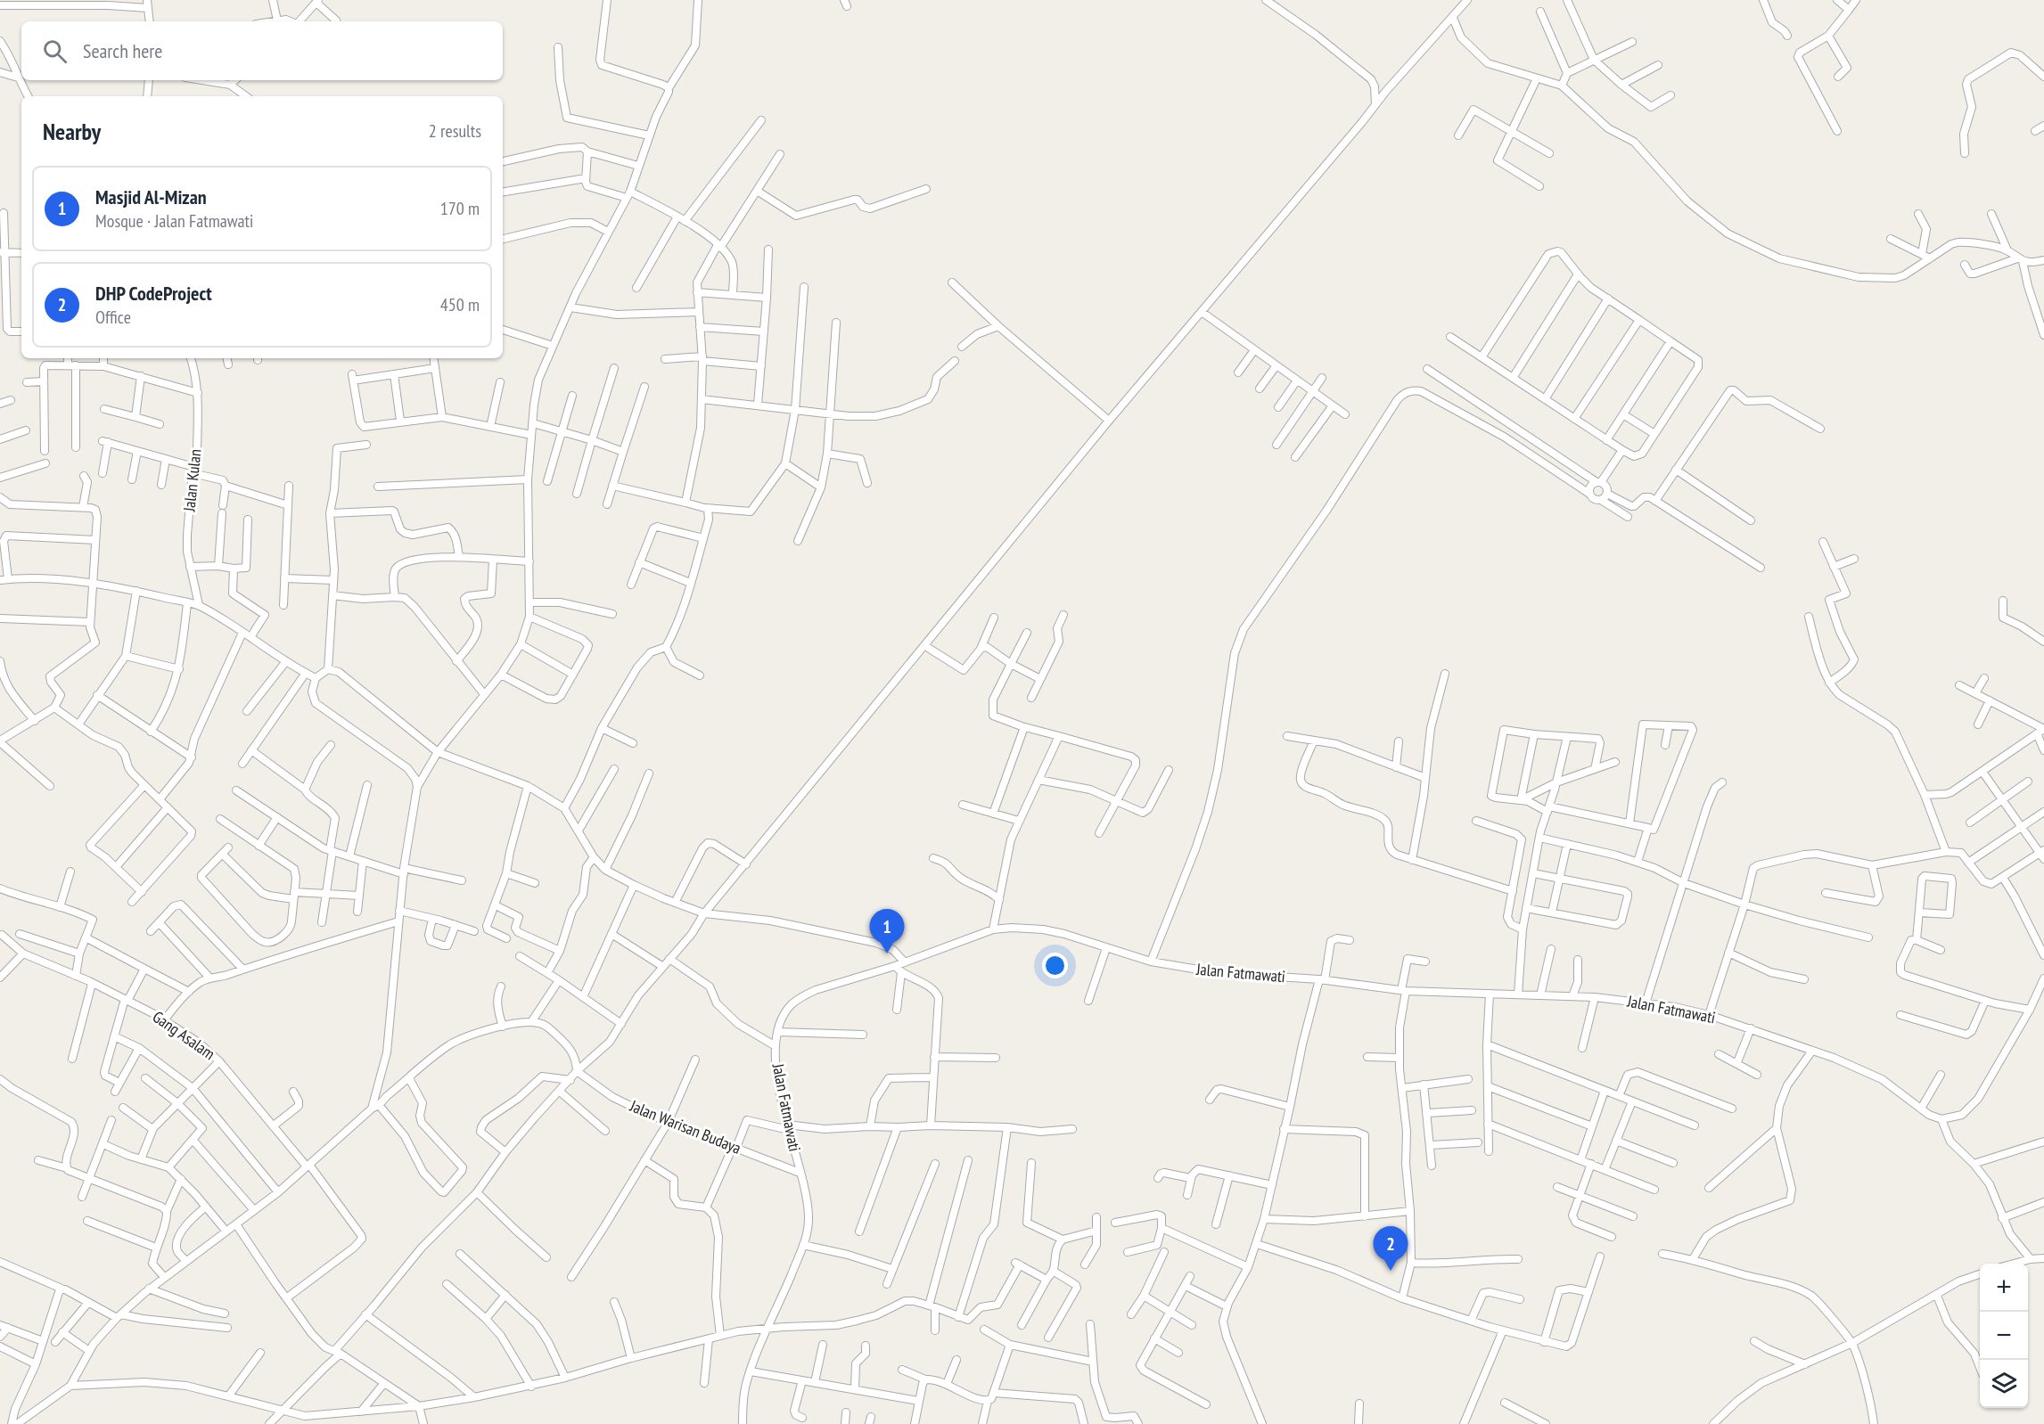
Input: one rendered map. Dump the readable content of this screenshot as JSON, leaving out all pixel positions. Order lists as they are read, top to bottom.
{
  "streets": {
    "street": [
      "Jalan Kulan",
      "Jalan Fatmawati",
      "Gang Asalam",
      "Jalan Warisan Budaya"
    ]
  },
  "crossings": [
    ["Jalan Fatmawati", "Jalan Warisan Budaya"]
  ],
  "page": {
    "search": "Search here",
    "heading": ["Nearby", "2 results"],
    "list": [
      {
        "mark": "1",
        "name": "Masjid Al-Mizan",
        "note": "Mosque · Jalan Fatmawati",
        "value": "170 m"
      },
      {
        "mark": "2",
        "name": "DHP CodeProject",
        "note": "Office",
        "value": "450 m"
      }
    ],
    "pins": ["1", "2"],
    "map_buttons": ["+", "−"]
  }
}
